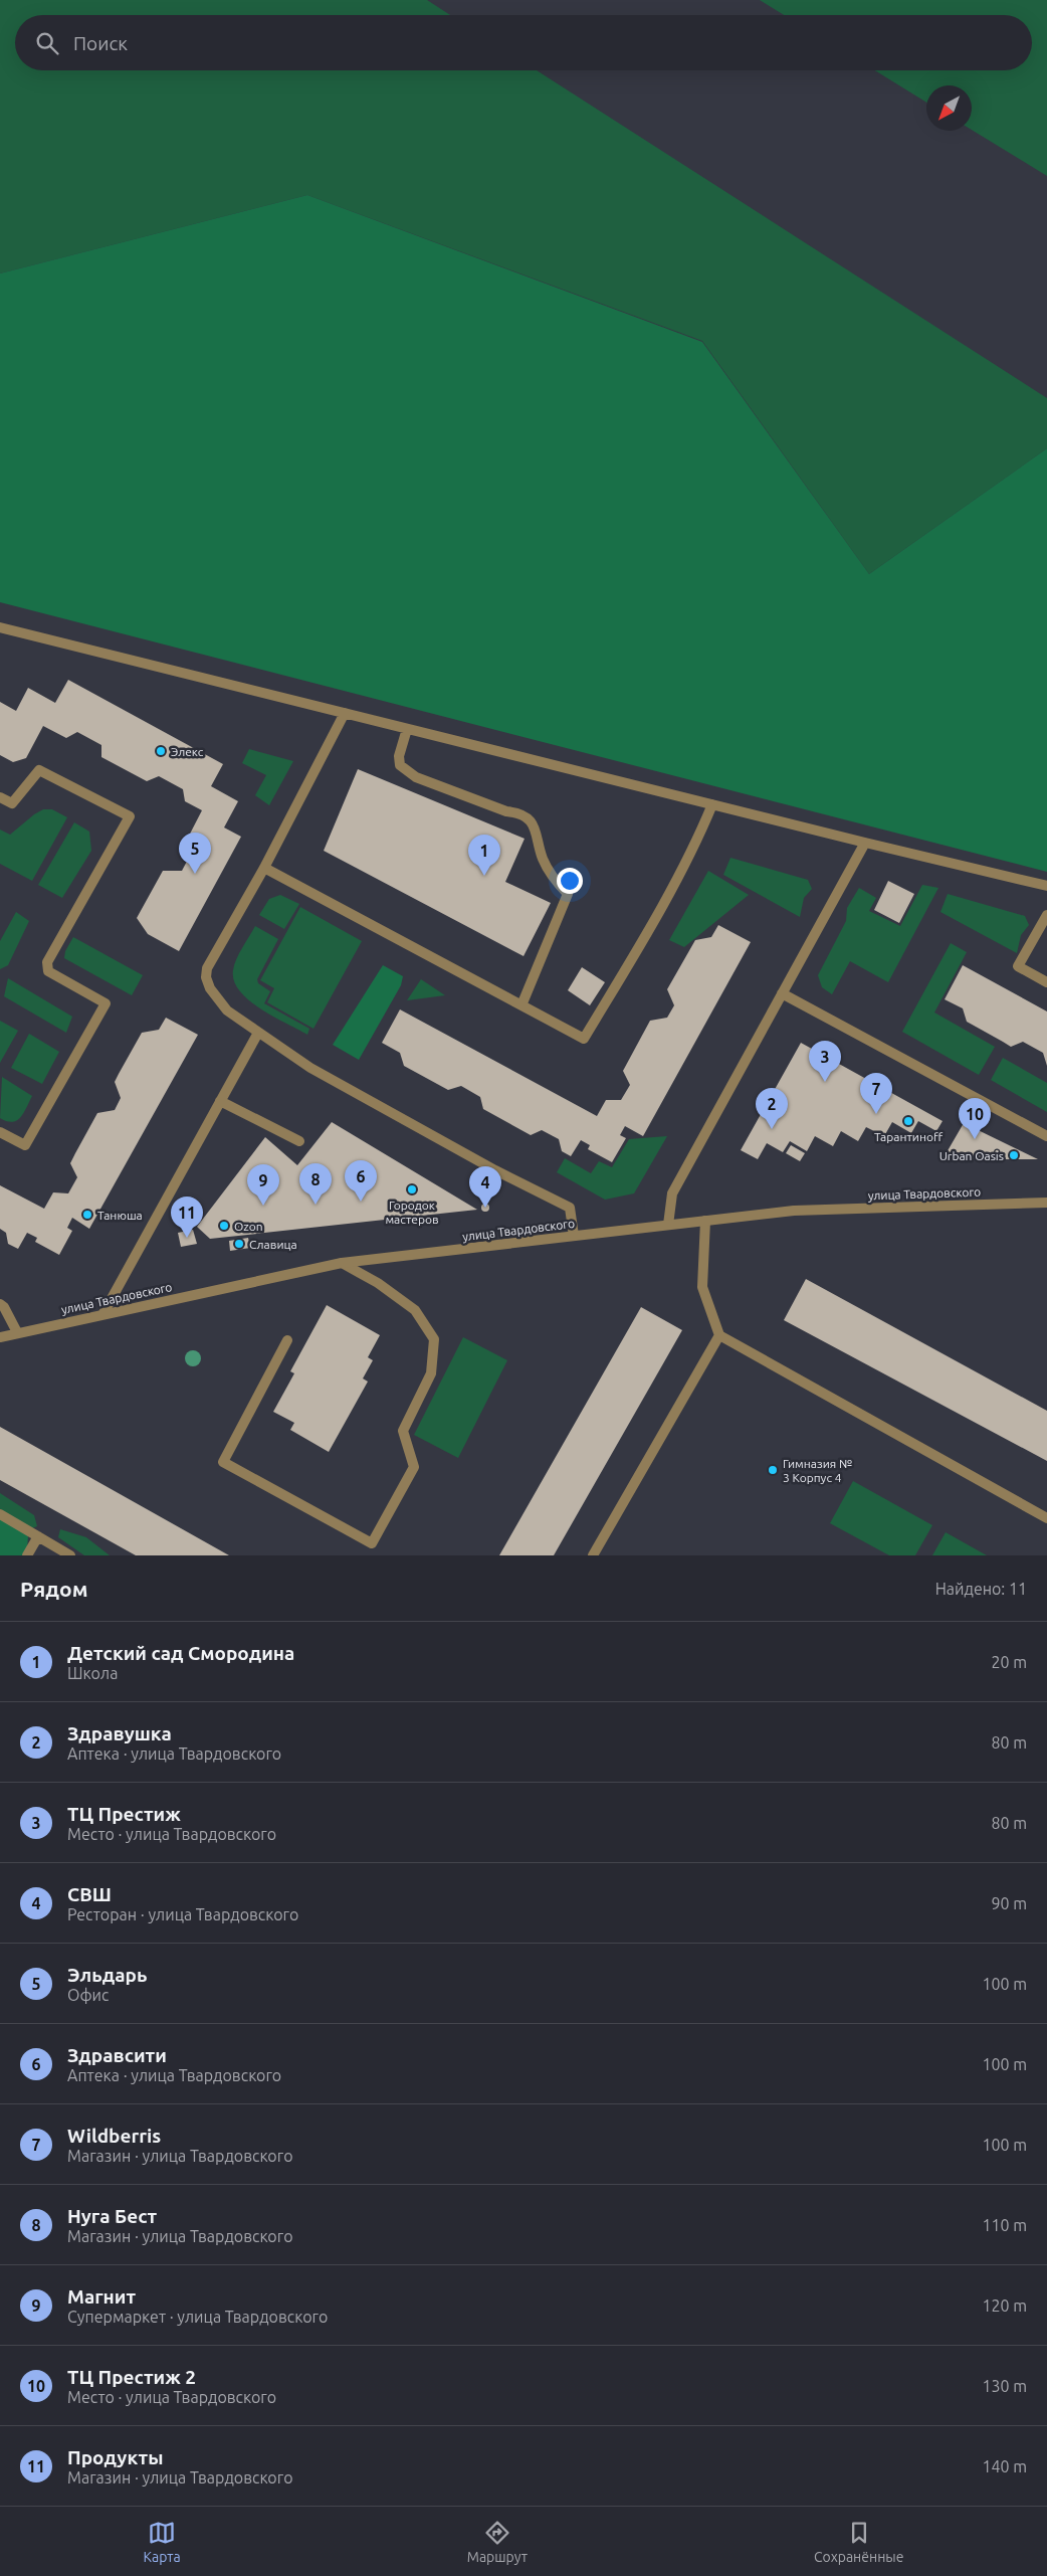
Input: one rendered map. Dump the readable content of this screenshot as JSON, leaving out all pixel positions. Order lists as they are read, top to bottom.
{
  "streets": {
    "street": ["улица Твардовского"]
  },
  "places": [
    "Элекс",
    "Тарантиноff",
    "Urban Oasis",
    "Городок мастеров",
    "Танюша",
    "Ozon",
    "Славица",
    "Гимназия № 3 Корпус 4"
  ],
  "north": "bottom left",
  "page": {
    "search": "Поиск",
    "pins": [
      "5",
      "1",
      "3",
      "7",
      "2",
      "10",
      "6",
      "8",
      "9",
      "4",
      "11"
    ],
    "heading": ["Рядом", "Найдено: 11"],
    "list": [
      {
        "mark": "1",
        "name": "Детский сад Смородина",
        "note": "Школа",
        "value": "20 m"
      },
      {
        "mark": "2",
        "name": "Здравушка",
        "note": "Аптека · улица Твардовского",
        "value": "80 m"
      },
      {
        "mark": "3",
        "name": "ТЦ Престиж",
        "note": "Место · улица Твардовского",
        "value": "80 m"
      },
      {
        "mark": "4",
        "name": "СВШ",
        "note": "Ресторан · улица Твардовского",
        "value": "90 m"
      },
      {
        "mark": "5",
        "name": "Эльдарь",
        "note": "Офис",
        "value": "100 m"
      },
      {
        "mark": "6",
        "name": "Здравсити",
        "note": "Аптека · улица Твардовского",
        "value": "100 m"
      },
      {
        "mark": "7",
        "name": "Wildberris",
        "note": "Магазин · улица Твардовского",
        "value": "100 m"
      },
      {
        "mark": "8",
        "name": "Нуга Бест",
        "note": "Магазин · улица Твардовского",
        "value": "110 m"
      },
      {
        "mark": "9",
        "name": "Магнит",
        "note": "Супермаркет · улица Твардовского",
        "value": "120 m"
      },
      {
        "mark": "10",
        "name": "ТЦ Престиж 2",
        "note": "Место · улица Твардовского",
        "value": "130 m"
      },
      {
        "mark": "11",
        "name": "Продукты",
        "note": "Магазин · улица Твардовского",
        "value": "140 m"
      }
    ],
    "nav": ["Карта", "Маршрут", "Сохранённые"]
  }
}
